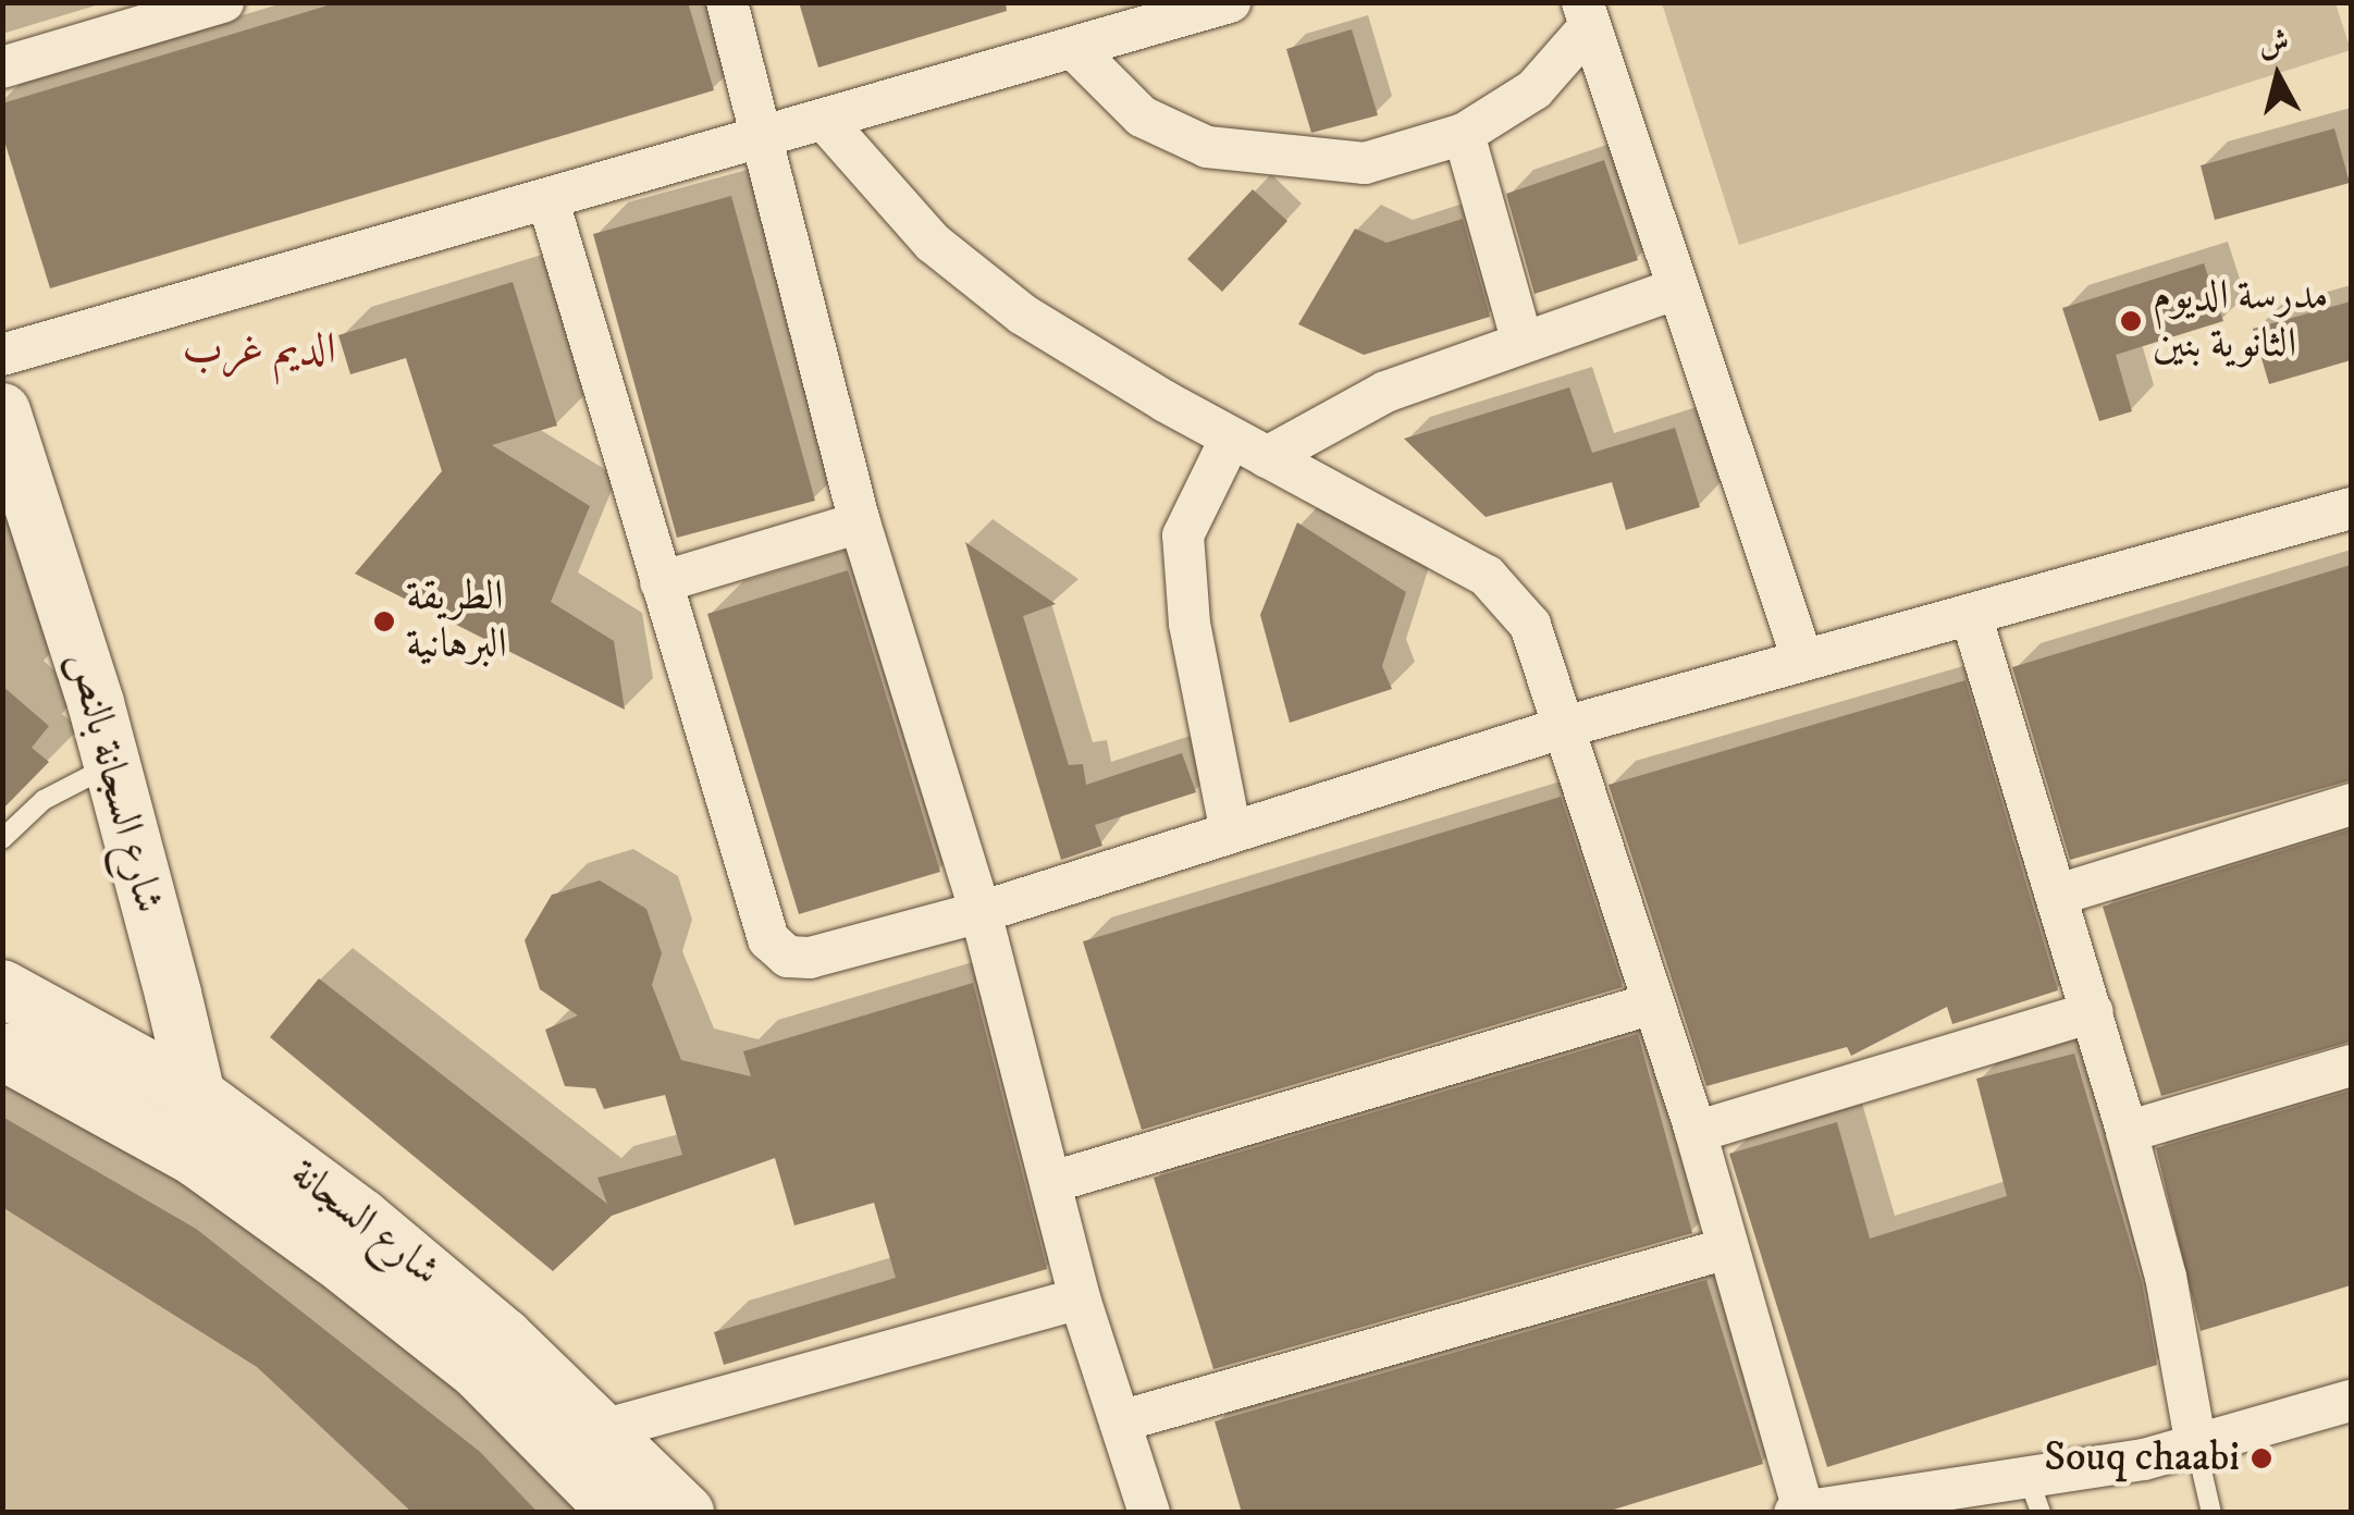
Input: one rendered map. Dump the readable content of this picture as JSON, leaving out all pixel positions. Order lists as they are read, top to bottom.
{
  "streets": {
    "main road": ["شارع السجانة بالنص", "شارع السجانة"]
  },
  "crossings": [
    ["شارع السجانة بالنص", "شارع السجانة"]
  ],
  "districts": ["الديم غرب"],
  "places": ["مدرسة الديوم الثانوية بنين", "الطريقة البرهانية", "Souq chaabi"],
  "north": "top"
}
